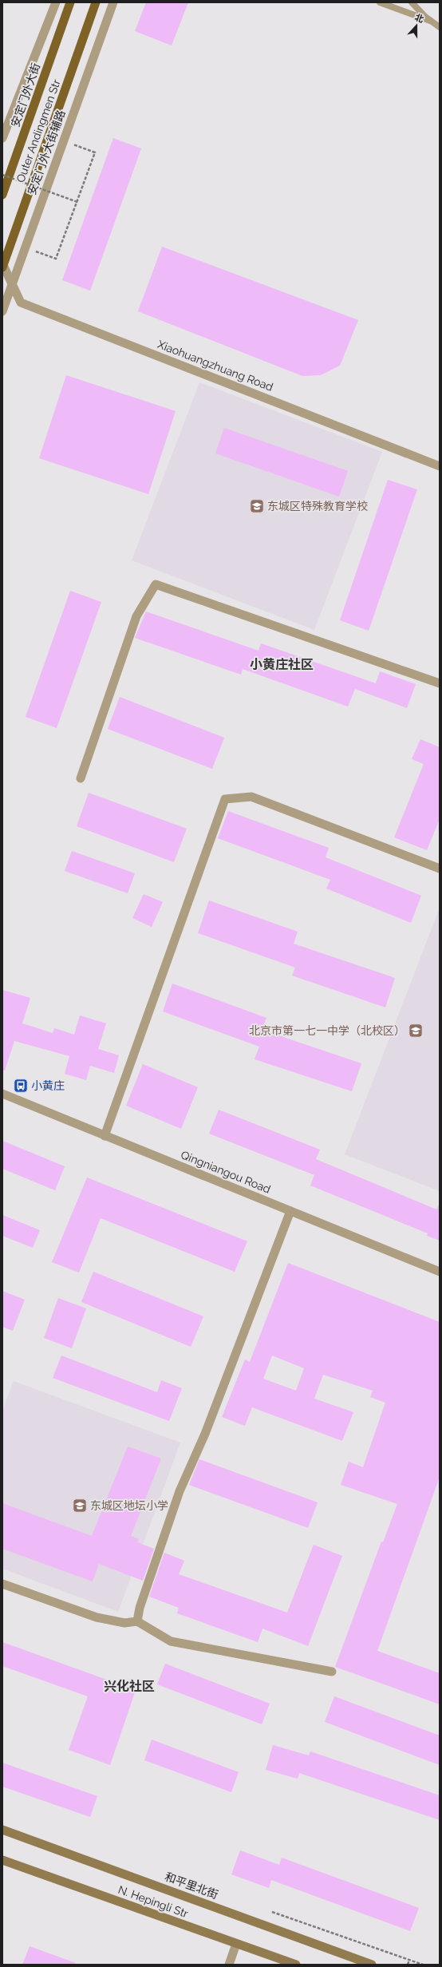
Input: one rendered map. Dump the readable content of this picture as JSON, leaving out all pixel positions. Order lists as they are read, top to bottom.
{
  "streets": {
    "main road": [
      "安定门外大街",
      "Outer Andingmen Str",
      "和平里北街",
      "N. Hepingli Str"
    ],
    "street": ["安定门外大街辅路", "Xiaohuangzhuang Road", "Qingniangou Road"]
  },
  "crossings": [
    ["Outer Andingmen Str", "Xiaohuangzhuang Road"],
    ["安定门外大街辅路", "Xiaohuangzhuang Road"]
  ],
  "districts": ["小黄庄社区", "兴化社区"],
  "places": {
    "school or university": ["东城区特殊教育学校", "北京市第一七一中学（北校区）", "东城区地坛小学"],
    "bus stop": ["小黄庄"]
  },
  "north": "top"
}
